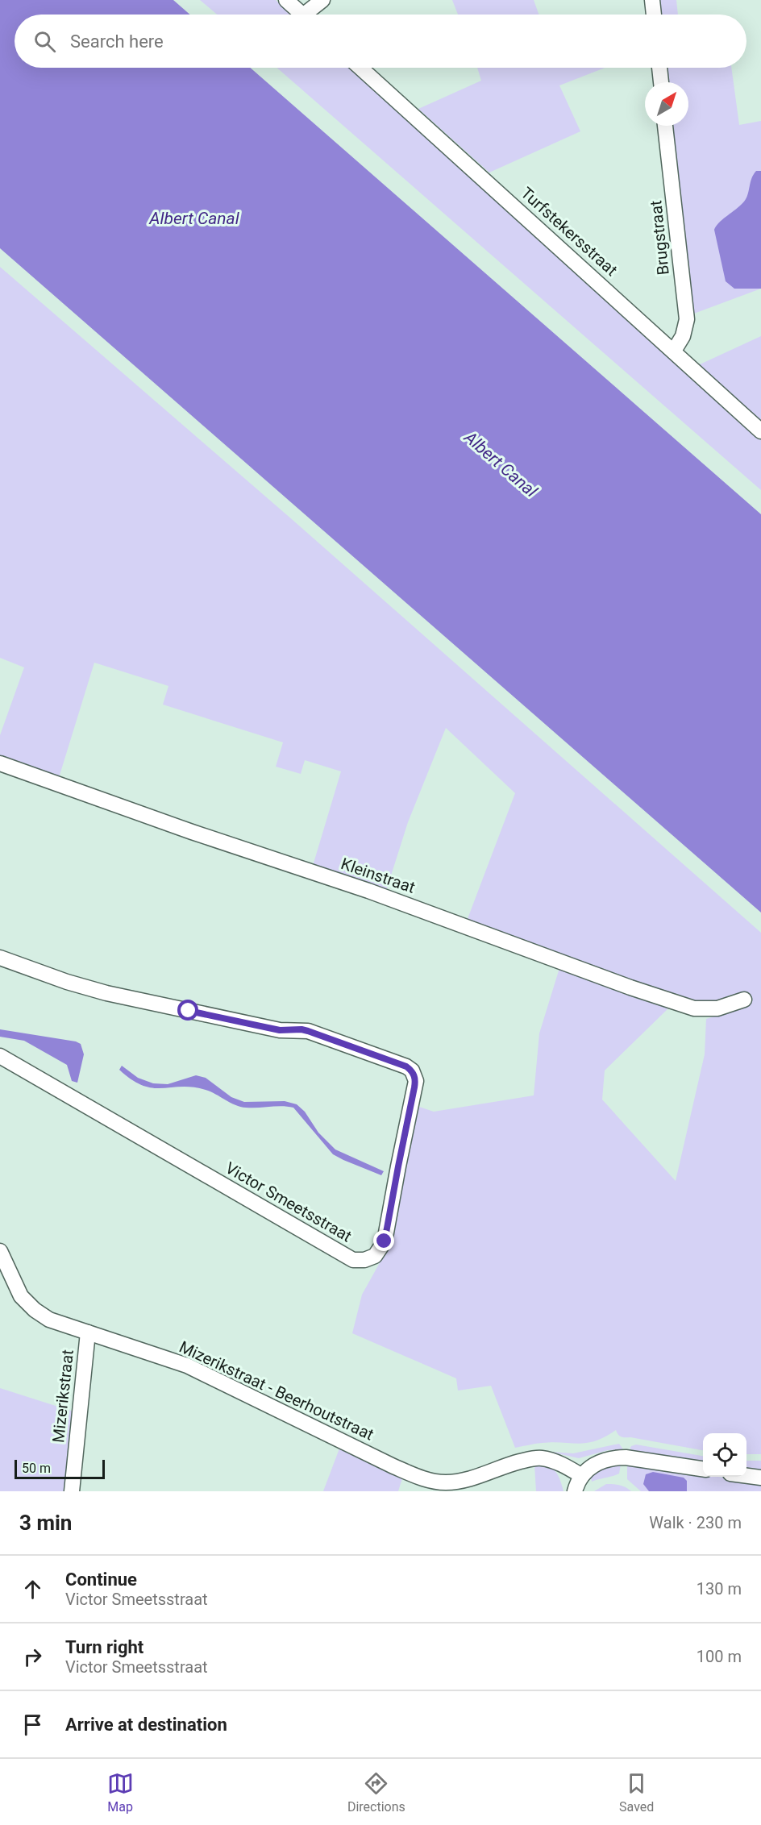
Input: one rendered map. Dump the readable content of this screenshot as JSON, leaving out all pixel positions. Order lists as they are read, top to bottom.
{
  "streets": {
    "street": [
      "Turfstekersstraat",
      "Brugstraat",
      "Kleinstraat",
      "Victor Smeetsstraat",
      "Mizerikstraat - Beerhoutstraat",
      "Mizerikstraat"
    ]
  },
  "crossings": [
    ["Turfstekersstraat", "Brugstraat"],
    ["Mizerikstraat - Beerhoutstraat", "Mizerikstraat"]
  ],
  "water": ["Albert Canal"],
  "scale_bar": "50 m",
  "north": "top right",
  "page": {
    "search": "Search here",
    "scale": "50 m",
    "heading": ["3 min", "Walk · 230 m"],
    "list": [
      ["Continue", "Victor Smeetsstraat", "130 m"],
      ["Turn right", "Victor Smeetsstraat", "100 m"],
      "Arrive at destination"
    ],
    "nav": ["Map", "Directions", "Saved"]
  }
}
